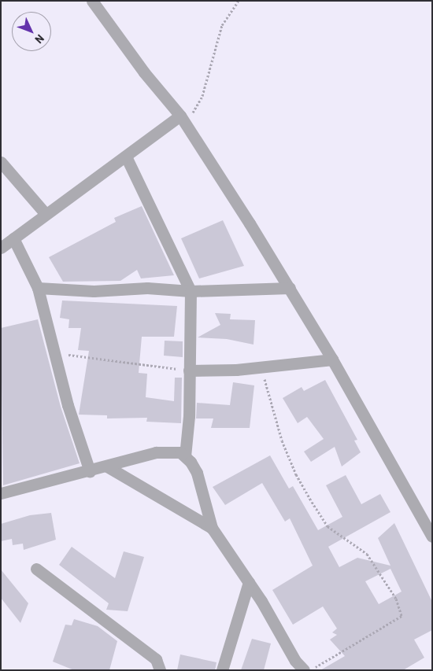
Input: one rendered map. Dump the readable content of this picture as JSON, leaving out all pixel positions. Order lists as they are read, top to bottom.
{
  "north": "bottom right"
}
